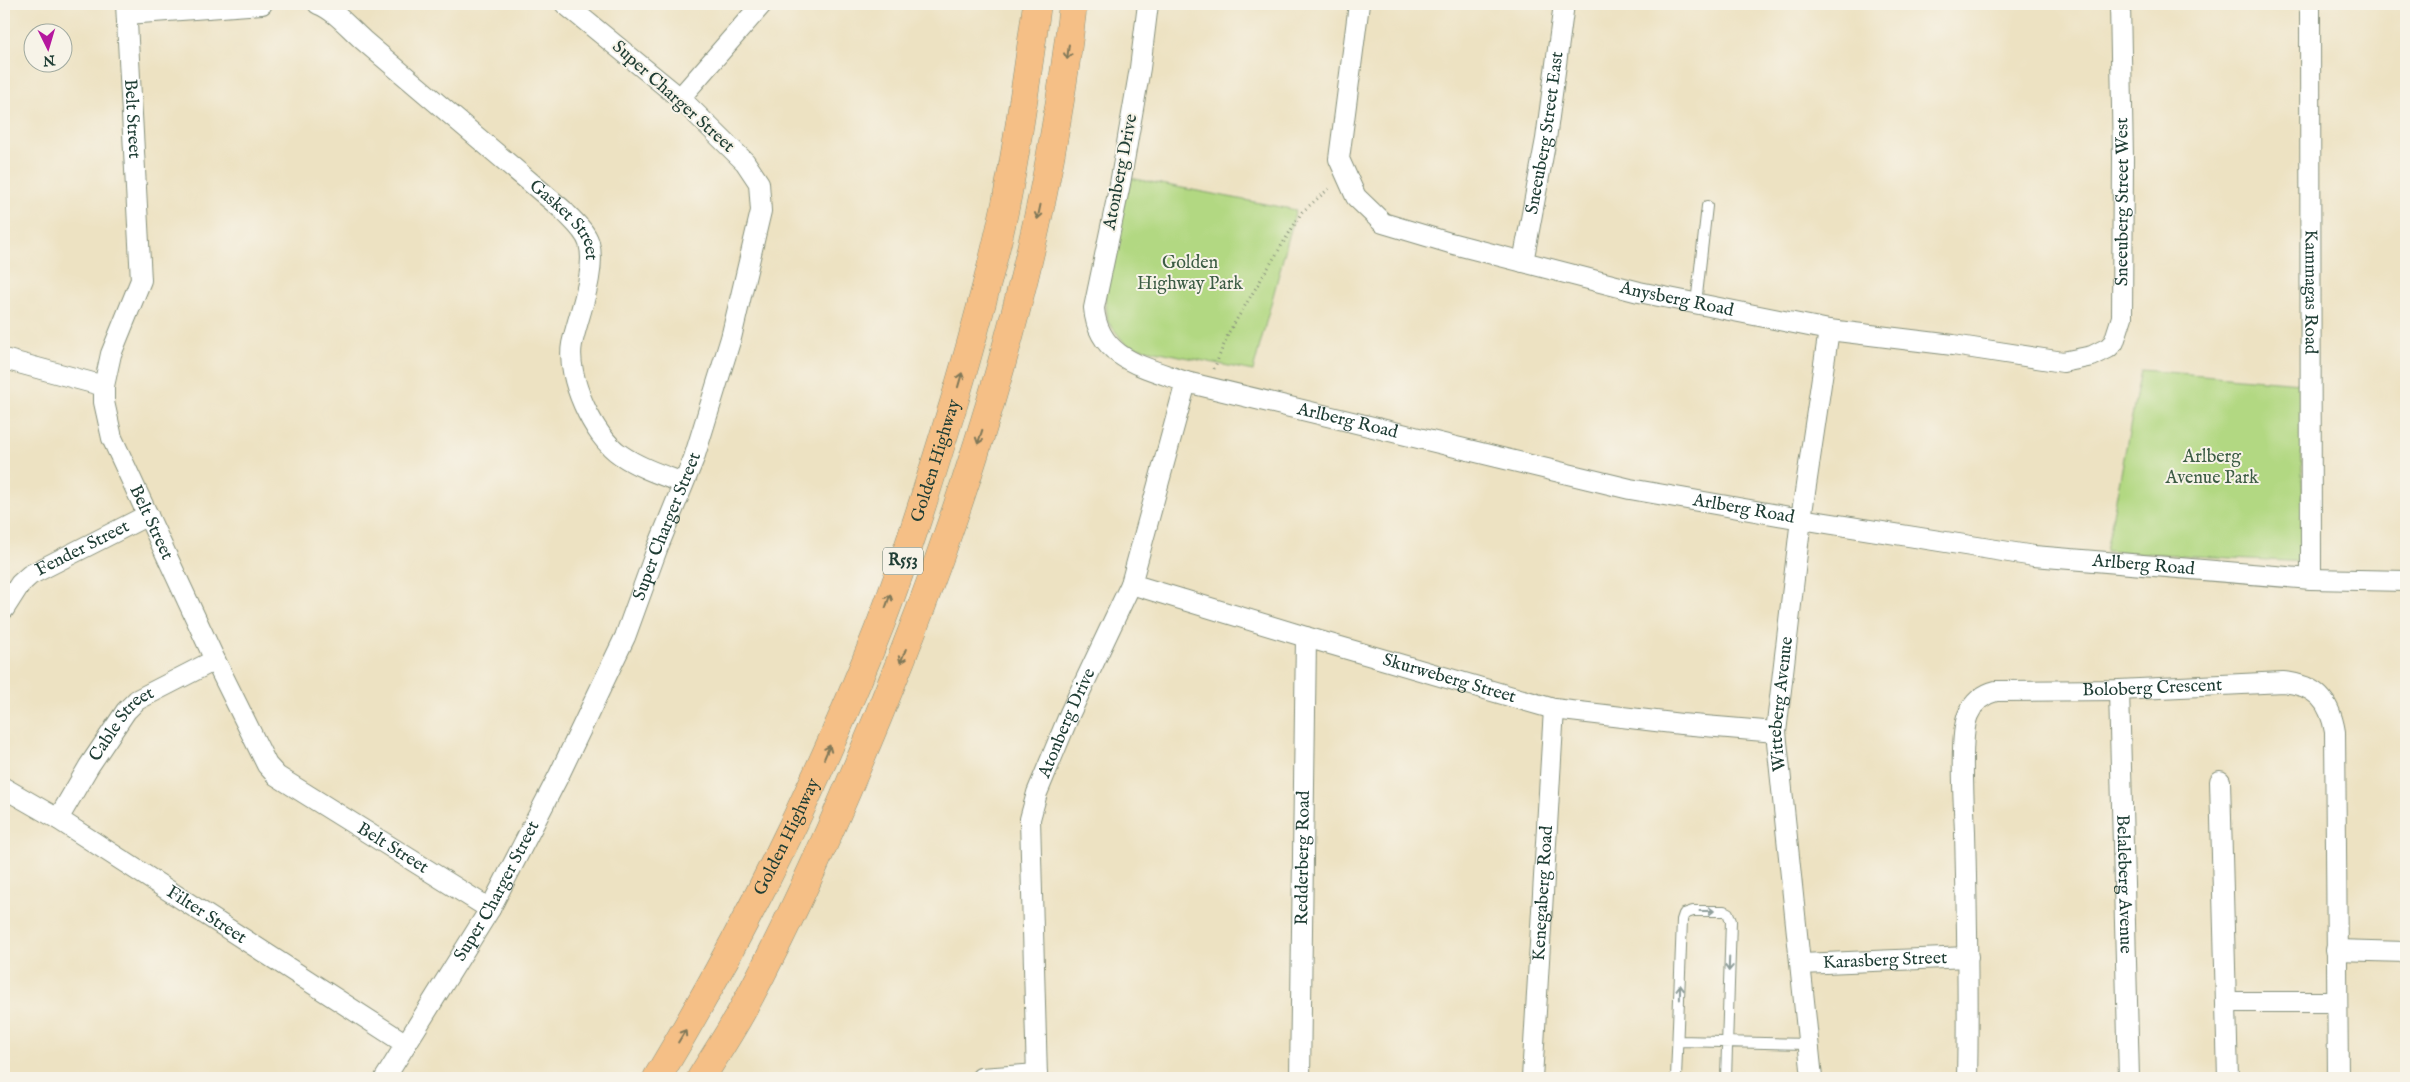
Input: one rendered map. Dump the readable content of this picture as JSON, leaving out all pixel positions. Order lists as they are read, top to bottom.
{
  "streets": {
    "main road": ["Golden Highway", "R553"],
    "street": [
      "Super Charger Street",
      "Belt Street",
      "Sneeuberg Street East",
      "Atonberg Drive",
      "Sneeuberg Street West",
      "Gasket Street",
      "Kammagas Road",
      "Anysberg Road",
      "Arlberg Road",
      "Fender Street",
      "Skurweberg Street",
      "Boloberg Crescent",
      "Witteberg Avenue",
      "Cable Street",
      "Redderberg Road",
      "Belaleberg Avenue",
      "Kenegaberg Road",
      "Filter Street",
      "Karasberg Street"
    ]
  },
  "crossings": [
    ["Super Charger Street", "Belt Street"],
    ["Super Charger Street", "Gasket Street"],
    ["Super Charger Street", "Filter Street"],
    ["Belt Street", "Fender Street"],
    ["Belt Street", "Cable Street"],
    ["Sneeuberg Street East", "Anysberg Road"],
    ["Atonberg Drive", "Arlberg Road"],
    ["Atonberg Drive", "Skurweberg Street"],
    ["Sneeuberg Street West", "Anysberg Road"],
    ["Kammagas Road", "Arlberg Road"],
    ["Anysberg Road", "Witteberg Avenue"],
    ["Arlberg Road", "Witteberg Avenue"],
    ["Skurweberg Street", "Witteberg Avenue"],
    ["Skurweberg Street", "Redderberg Road"],
    ["Skurweberg Street", "Kenegaberg Road"],
    ["Boloberg Crescent", "Belaleberg Avenue"],
    ["Boloberg Crescent", "Karasberg Street"],
    ["Witteberg Avenue", "Karasberg Street"],
    ["Cable Street", "Filter Street"]
  ],
  "parks": ["Golden Highway Park", "Arlberg Avenue Park"],
  "north": "bottom"
}
